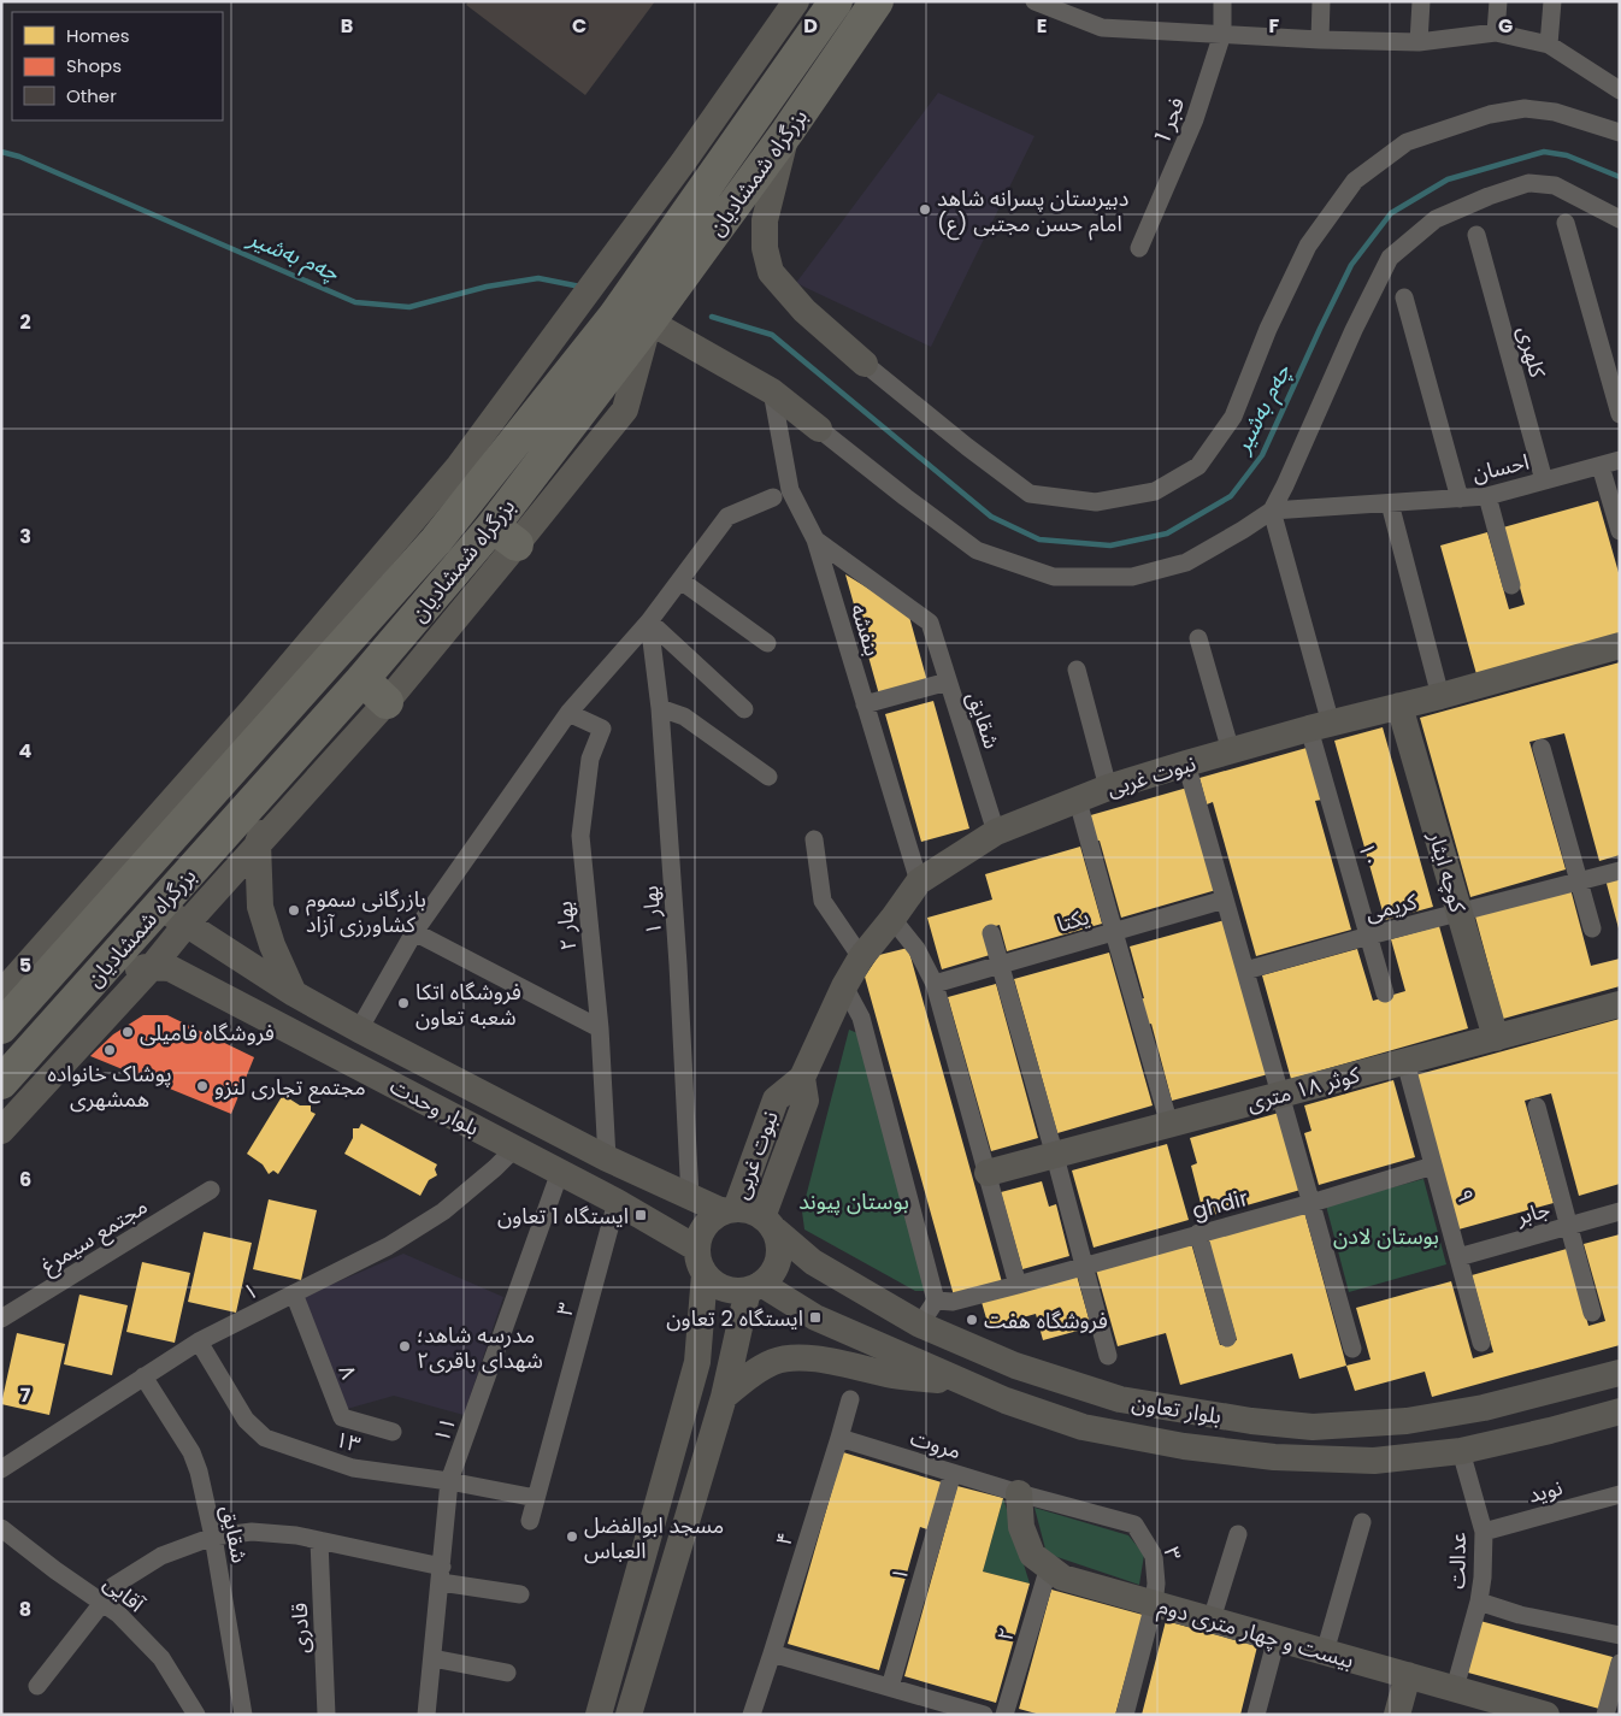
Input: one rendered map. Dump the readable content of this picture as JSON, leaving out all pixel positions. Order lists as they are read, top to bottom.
{
  "streets": {
    "highway": ["بزرگراه شمشادیان"],
    "main road": [
      "نبوت غربی",
      "کوچه ایثار",
      "کوثر ۱۸ متری",
      "بلوار وحدت",
      "بلوار تعاون",
      "بیست و چهار متری دوم"
    ],
    "street": [
      "فجر 1",
      "کلهری",
      "احسان",
      "بنفشه",
      "شقایق",
      "۱۰",
      "کریمی",
      "بهار ۱",
      "یکتا",
      "بهار ۲",
      "۹",
      "ghdir",
      "جابر",
      "مجتمع سیمرغ",
      "۱",
      "۳",
      "۸",
      "۱۱",
      "۱۳",
      "مروت",
      "نوید",
      "۴",
      "عدالت",
      "آقایی",
      "قادری",
      "۲"
    ]
  },
  "crossings": [
    ["بزرگراه شمشادیان", "بلوار وحدت"],
    ["کلهری", "احسان"],
    ["احسان", "۱۰"],
    ["بنفشه", "شقایق"],
    ["بنفشه", "نبوت غربی"],
    ["شقایق", "نبوت غربی"],
    ["شقایق", "۱"],
    ["نبوت غربی", "۱۰"],
    ["نبوت غربی", "کوچه ایثار"],
    ["نبوت غربی", "بلوار وحدت"],
    ["نبوت غربی", "بلوار تعاون"],
    ["۱۰", "کریمی"],
    ["کوچه ایثار", "کریمی"],
    ["کوچه ایثار", "کوثر ۱۸ متری"],
    ["بهار ۱", "بلوار وحدت"],
    ["بهار ۲", "بلوار وحدت"],
    ["کوثر ۱۸ متری", "۹"],
    ["بلوار وحدت", "۱"],
    ["بلوار وحدت", "۳"],
    ["بلوار وحدت", "بلوار تعاون"],
    ["بلوار وحدت", "۱۱"],
    ["۹", "ghdir"],
    ["۹", "جابر"],
    ["۱", "۸"],
    ["۱", "۱۳"],
    ["۱", "مروت"],
    ["۳", "۱۳"],
    ["۳", "مروت"],
    ["۳", "بیست و چهار متری دوم"],
    ["بلوار تعاون", "عدالت"],
    ["۱۱", "۱۳"],
    ["مروت", "۴"],
    ["مروت", "بیست و چهار متری دوم"],
    ["نوید", "عدالت"],
    ["بیست و چهار متری دوم", "۲"]
  ],
  "water": ["چەم بەشیر"],
  "parks": ["بوستان پیوند", "بوستان لادن"],
  "places": {
    "other": [
      "دبیرستان پسرانه شاهد امام حسن مجتبی (ع)",
      "بازرگانی سموم کشاورزی آزاد",
      "فروشگاه اتکا شعبه تعاون",
      "فروشگاه فامیلی",
      "پوشاک خانواده همشهری",
      "مجتمع تجاری لنزو",
      "فروشگاه هفت",
      "مدرسه شاهد؛ شهدای باقری۲",
      "مسجد ابوالفضل العباس"
    ],
    "transit": ["ایستگاه 1 تعاون", "ایستگاه 2 تعاون"]
  },
  "legend": ["Homes", "Shops", "Other"],
  "grid": {
    "columns": [
      "B",
      "C",
      "D",
      "E",
      "F",
      "G"
    ],
    "rows": [
      "2",
      "3",
      "4",
      "5",
      "6",
      "7",
      "8"
    ]
  }
}
